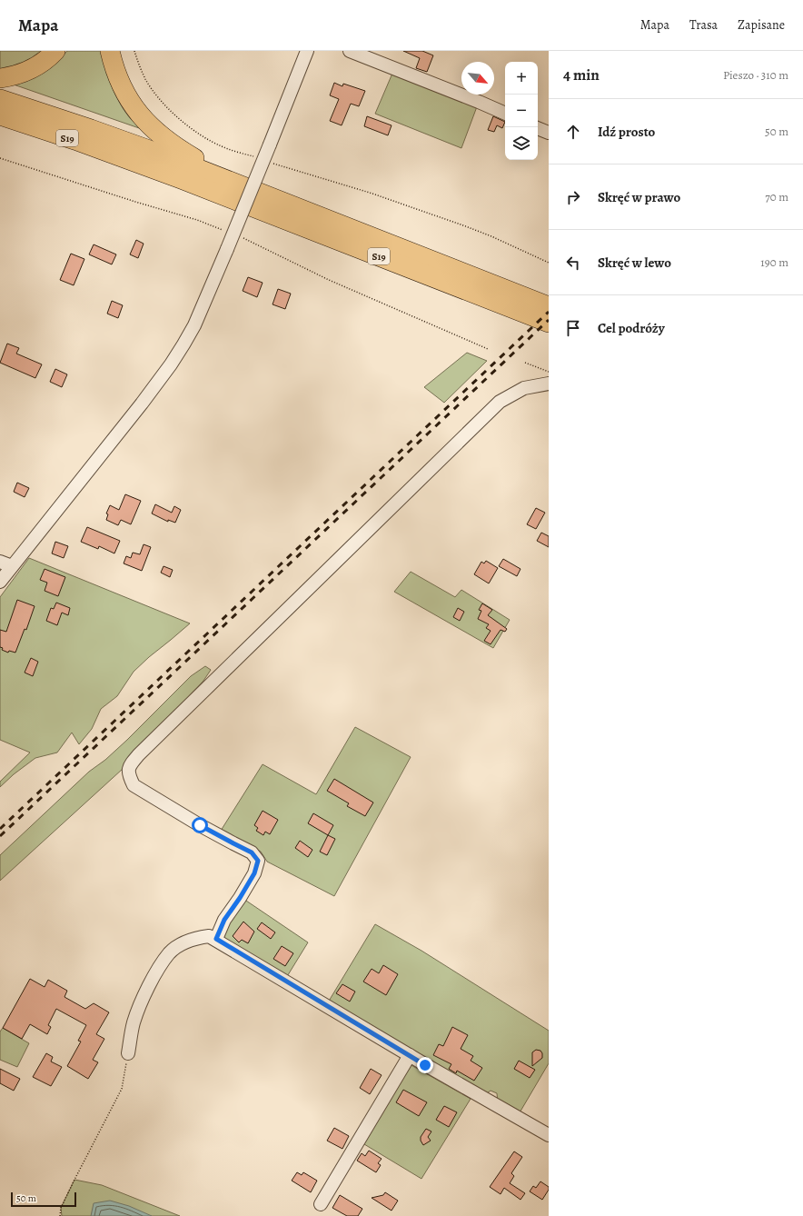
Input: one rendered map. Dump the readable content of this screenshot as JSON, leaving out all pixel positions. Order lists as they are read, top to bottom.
{
  "streets": {
    "highway": ["S19"]
  },
  "scale_bar": "50 m",
  "north": "bottom right",
  "page": {
    "header": "Mapa",
    "nav": ["Mapa", "Trasa", "Zapisane"],
    "heading": ["4 min", "Pieszo · 310 m"],
    "map_buttons": ["+", "−"],
    "list": [
      ["Idź prosto", "50 m"],
      ["Skręć w prawo", "70 m"],
      ["Skręć w lewo", "190 m"],
      "Cel podróży"
    ],
    "scale": "50 m"
  }
}
